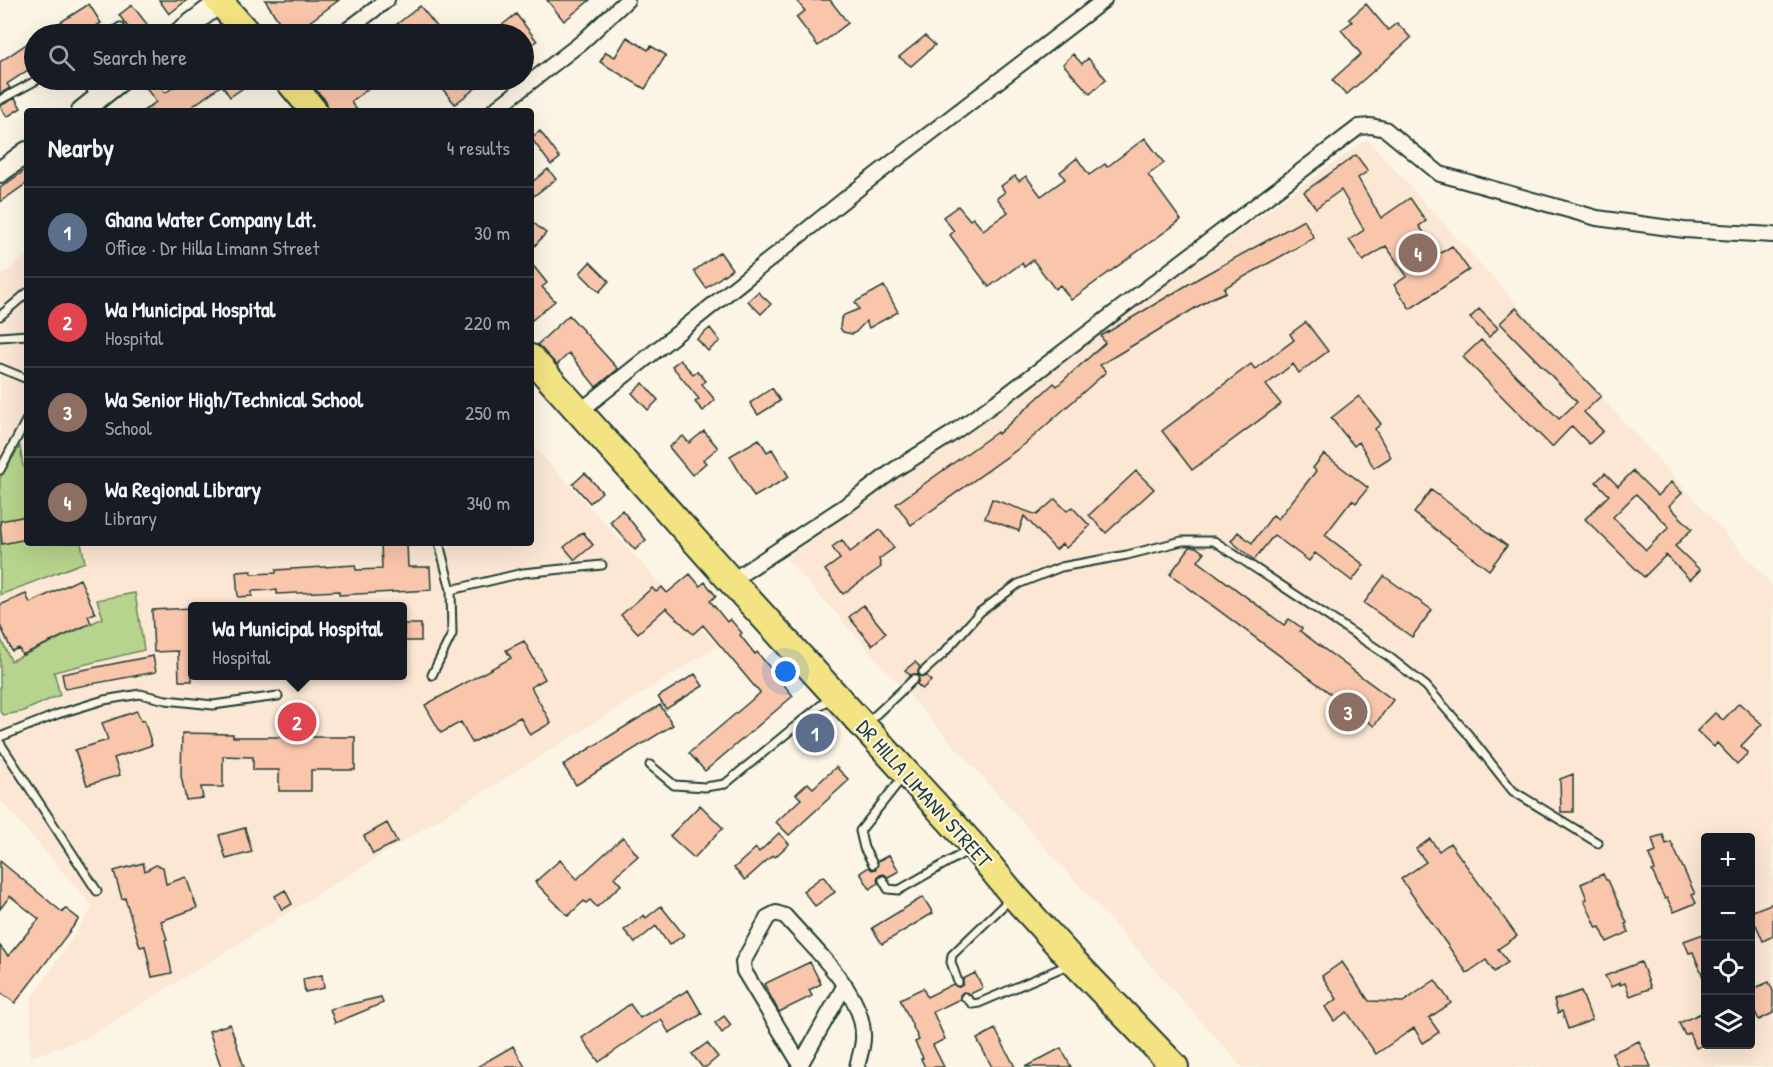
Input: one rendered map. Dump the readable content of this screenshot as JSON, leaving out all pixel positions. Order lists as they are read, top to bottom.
{
  "streets": {
    "highway": ["DR HILLA LIMANN STREET"]
  },
  "page": {
    "search": "Search here",
    "heading": ["Nearby", "4 results"],
    "list": [
      {
        "mark": "1",
        "name": "Ghana Water Company Ldt.",
        "note": "Office · Dr Hilla Limann Street",
        "value": "30 m"
      },
      {
        "mark": "2",
        "name": "Wa Municipal Hospital",
        "note": "Hospital",
        "value": "220 m"
      },
      {
        "mark": "3",
        "name": "Wa Senior High/Technical School",
        "note": "School",
        "value": "250 m"
      },
      {
        "mark": "4",
        "name": "Wa Regional Library",
        "note": "Library",
        "value": "340 m"
      }
    ],
    "pins": [
      "4",
      "3",
      "2",
      "1"
    ],
    "popup": ["Wa Municipal Hospital", "Hospital"],
    "map_buttons": ["+", "−"]
  }
}
